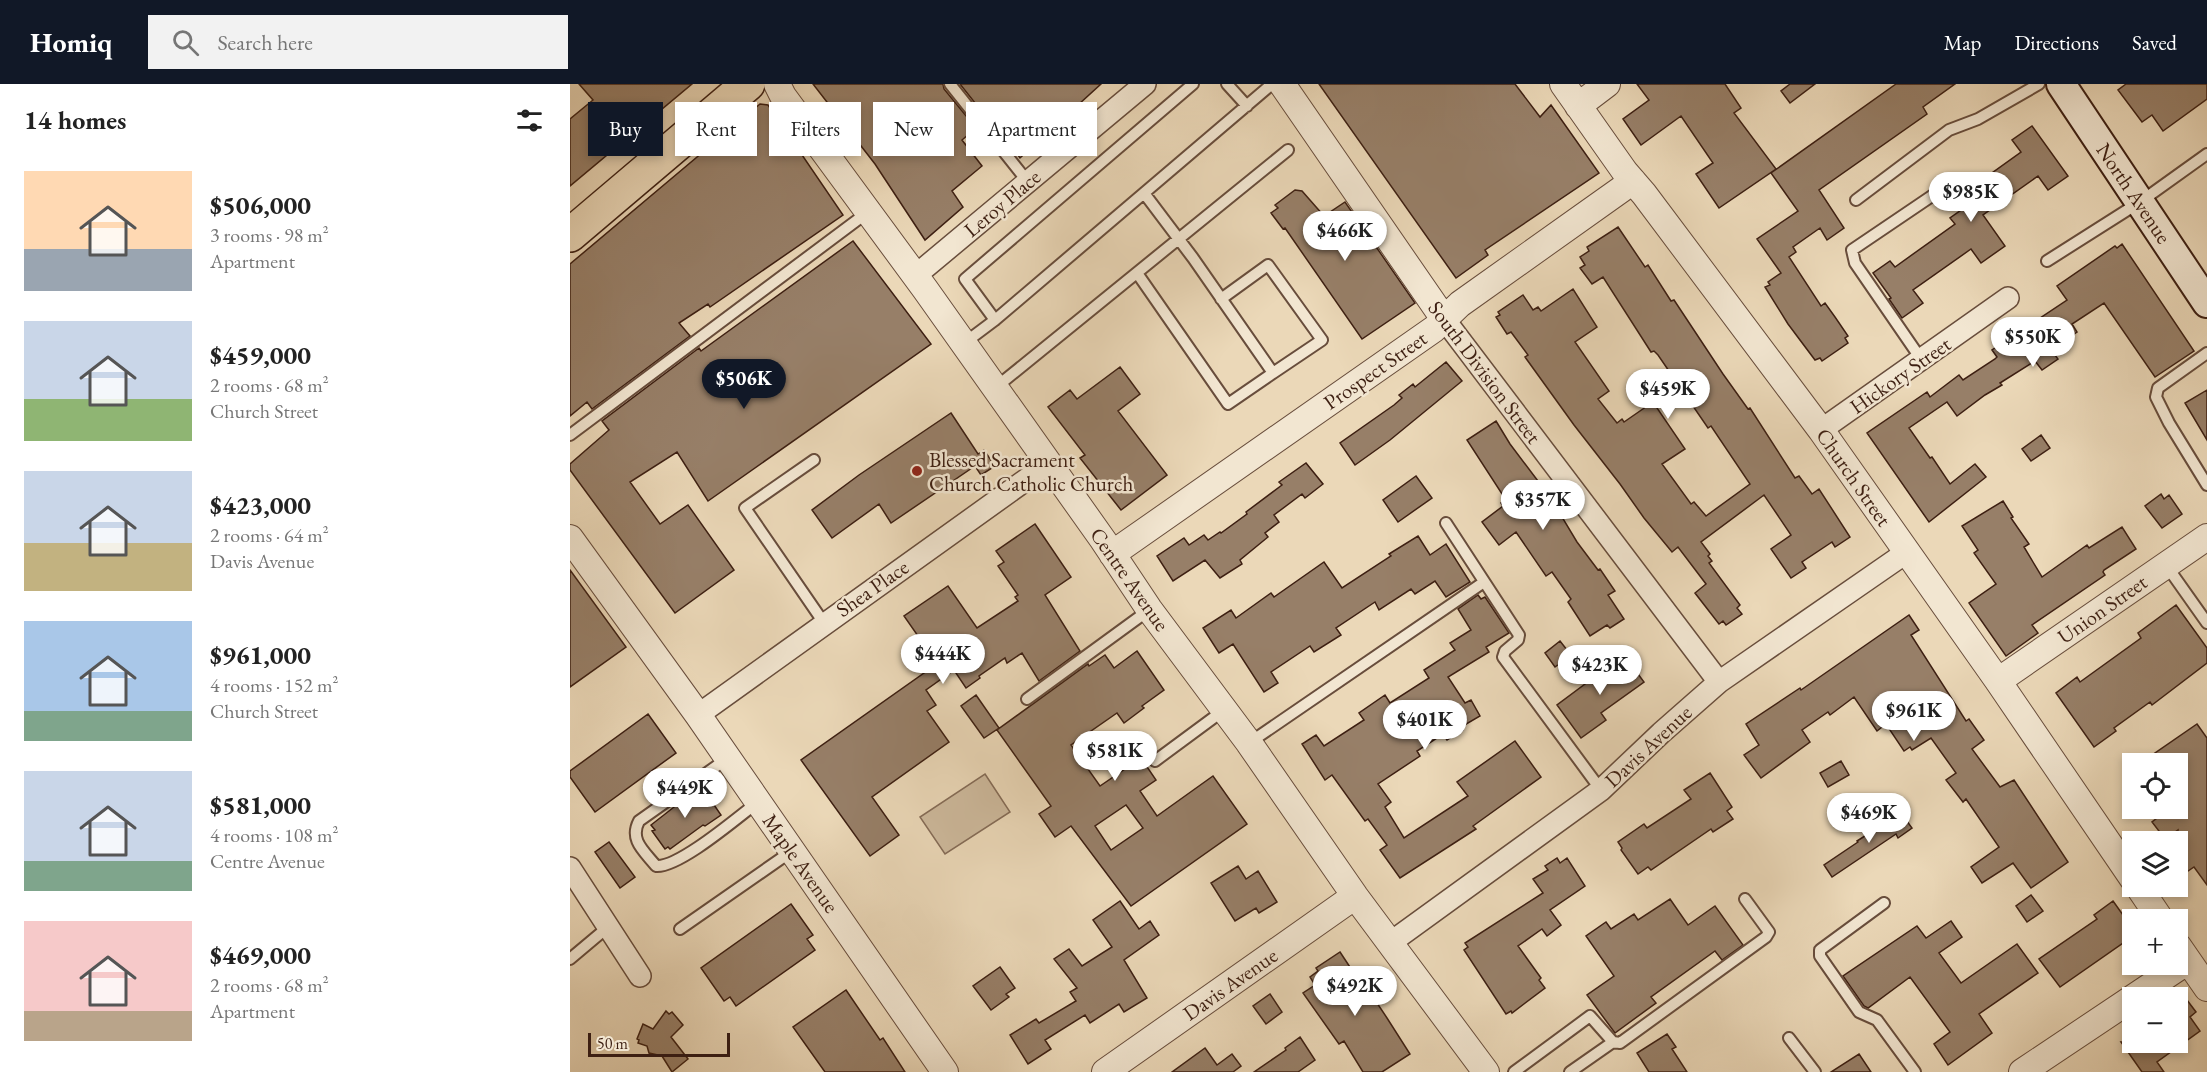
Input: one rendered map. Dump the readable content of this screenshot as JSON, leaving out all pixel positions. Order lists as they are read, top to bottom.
{
  "streets": {
    "main road": ["North Avenue"],
    "street": [
      "Leroy Place",
      "Prospect Street",
      "South Division Street",
      "Hickory Street",
      "Church Street",
      "Centre Avenue",
      "Shea Place",
      "Union Street",
      "Davis Avenue",
      "Maple Avenue"
    ]
  },
  "crossings": [
    ["Leroy Place", "Centre Avenue"],
    ["Prospect Street", "South Division Street"],
    ["Prospect Street", "Church Street"],
    ["Prospect Street", "Centre Avenue"],
    ["South Division Street", "Davis Avenue"],
    ["Hickory Street", "Church Street"],
    ["Church Street", "Union Street"],
    ["Church Street", "Davis Avenue"],
    ["Centre Avenue", "Shea Place"],
    ["Centre Avenue", "Davis Avenue"],
    ["Shea Place", "Maple Avenue"]
  ],
  "places": ["Blessed Sacrament Church Catholic Church"],
  "scale_bar": "50 m",
  "page": {
    "header": "Homiq",
    "search": "Search here",
    "nav": ["Map", "Directions", "Saved"],
    "heading": "14 homes",
    "chip": [
      "Buy",
      "Rent",
      "Filters",
      "New",
      "Apartment"
    ],
    "list": [
      {
        "name": "$506,000",
        "note": "3 rooms · 98 m² · Apartment"
      },
      {
        "name": "$459,000",
        "note": "2 rooms · 68 m² · Church Street"
      },
      {
        "name": "$423,000",
        "note": "2 rooms · 64 m² · Davis Avenue"
      },
      {
        "name": "$961,000",
        "note": "4 rooms · 152 m² · Church Street"
      },
      {
        "name": "$581,000",
        "note": "4 rooms · 108 m² · Centre Avenue"
      },
      {
        "name": "$469,000",
        "note": "2 rooms · 68 m² · Apartment"
      }
    ],
    "price": [
      "$985K",
      "$466K",
      "$550K",
      "$506K",
      "$459K",
      "$357K",
      "$444K",
      "$423K",
      "$961K",
      "$401K",
      "$581K",
      "$449K",
      "$469K",
      "$492K"
    ],
    "map_buttons": ["+", "−"],
    "scale": "50 m"
  }
}
